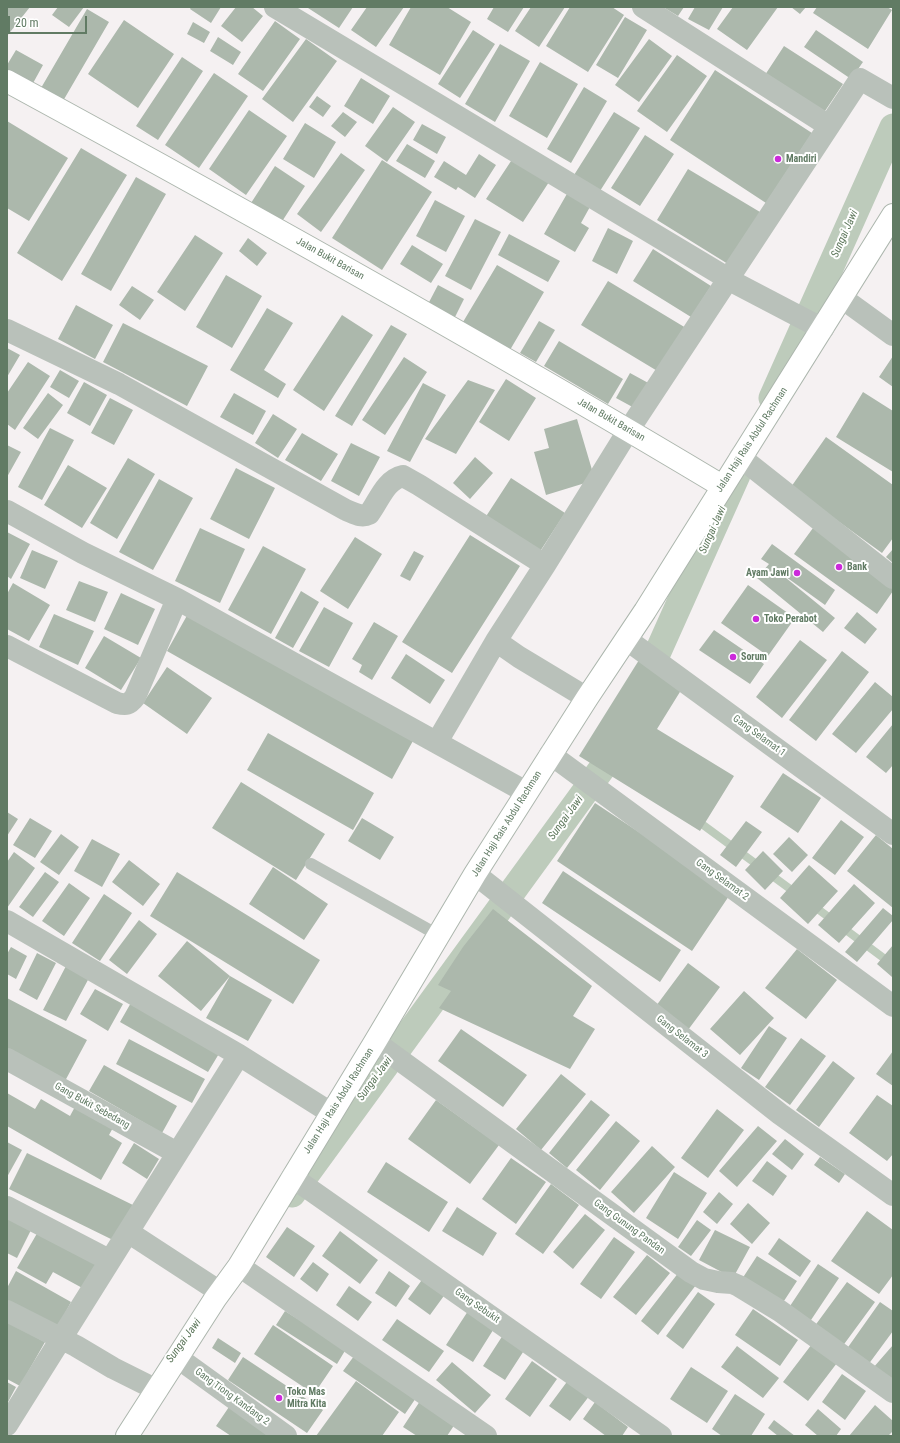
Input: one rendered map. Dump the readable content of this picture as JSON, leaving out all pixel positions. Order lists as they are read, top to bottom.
{
  "streets": {
    "street": [
      "Jalan Bukit Barisan",
      "Jalan Haji Rais Abdul Rachman",
      "Gang Selamat 1",
      "Gang Selamat 2",
      "Gang Selamat 3",
      "Gang Bukit Sebedang",
      "Gang Gunung Pandan",
      "Gang Sebukit",
      "Gang Tiong Kandang 2"
    ]
  },
  "crossings": [
    ["Jalan Bukit Barisan", "Jalan Haji Rais Abdul Rachman"],
    ["Jalan Haji Rais Abdul Rachman", "Gang Selamat 1"],
    ["Jalan Haji Rais Abdul Rachman", "Gang Selamat 2"],
    ["Jalan Haji Rais Abdul Rachman", "Gang Selamat 3"],
    ["Jalan Haji Rais Abdul Rachman", "Gang Gunung Pandan"],
    ["Jalan Haji Rais Abdul Rachman", "Gang Sebukit"],
    ["Jalan Haji Rais Abdul Rachman", "Gang Tiong Kandang 2"]
  ],
  "water": ["Sungai Jawi"],
  "places": [
    "Mandiri",
    "Bank",
    "Ayam Jawi",
    "Toko Perabot",
    "Sorum",
    "Toko Mas Mitra Kita"
  ],
  "scale_bar": "20 m"
}
